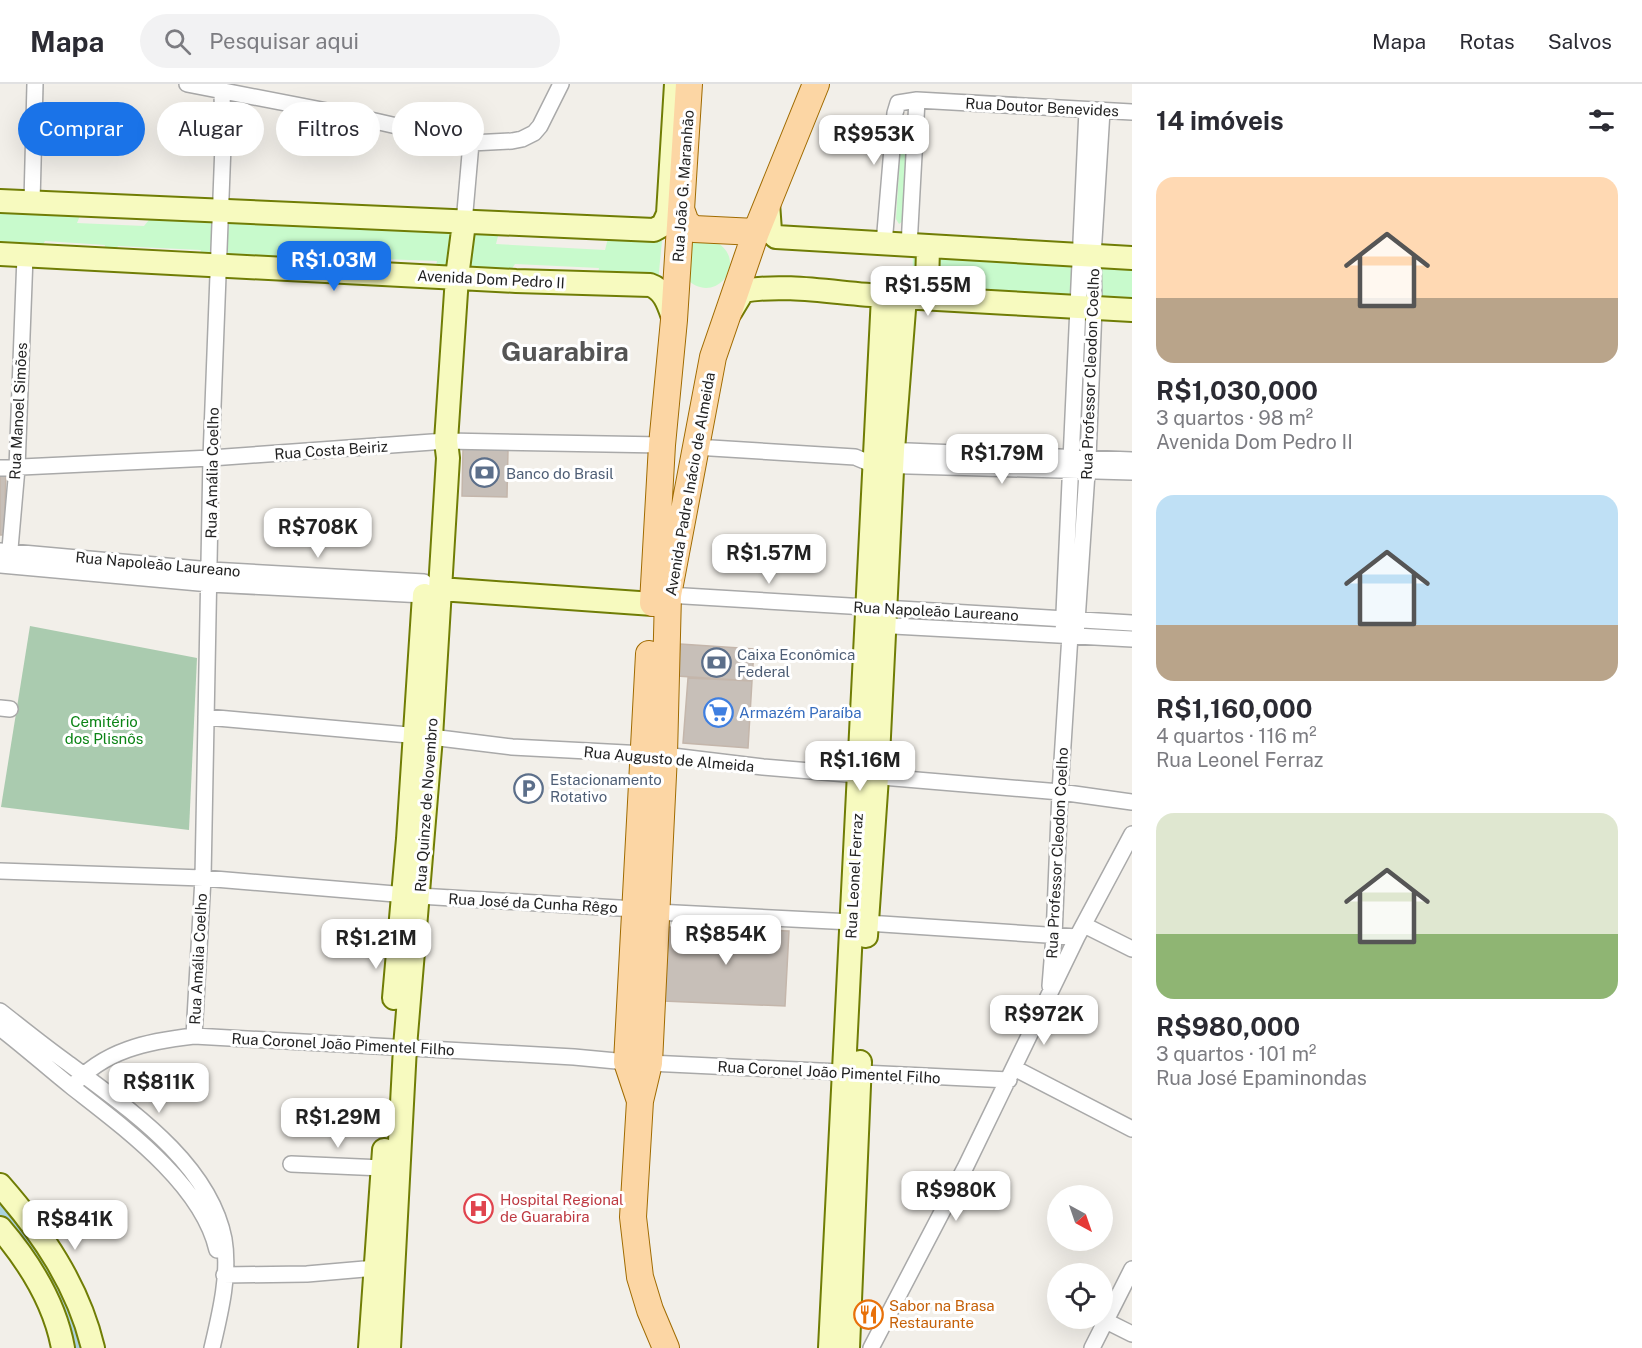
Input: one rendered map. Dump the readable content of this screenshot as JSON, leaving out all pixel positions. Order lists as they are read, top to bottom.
{
  "streets": {
    "main road": ["Rua João G. Maranhão", "Avenida Padre Inácio de Almeida"],
    "street": [
      "Rua Doutor Benevides",
      "Avenida Dom Pedro II",
      "Rua Professor Cleodon Coelho",
      "Rua Manoel Simões",
      "Rua Costa Beiriz",
      "Rua Amália Coelho",
      "Rua Napoleão Laureano",
      "Rua Augusto de Almeida",
      "Rua Quinze de Novembro",
      "Rua Leonel Ferraz",
      "Rua José da Cunha Rêgo",
      "Rua Coronel João Pimentel Filho"
    ]
  },
  "crossings": [
    ["Rua Doutor Benevides", "Rua Professor Cleodon Coelho"],
    ["Rua João G. Maranhão", "Avenida Padre Inácio de Almeida"],
    ["Rua João G. Maranhão", "Rua Quinze de Novembro"],
    ["Avenida Dom Pedro II", "Rua Manoel Simões"],
    ["Avenida Dom Pedro II", "Rua Amália Coelho"],
    ["Avenida Dom Pedro II", "Avenida Padre Inácio de Almeida"],
    ["Avenida Dom Pedro II", "Rua Quinze de Novembro"],
    ["Rua Professor Cleodon Coelho", "Rua Napoleão Laureano"],
    ["Rua Professor Cleodon Coelho", "Rua Augusto de Almeida"],
    ["Rua Professor Cleodon Coelho", "Rua José da Cunha Rêgo"],
    ["Rua Manoel Simões", "Rua Costa Beiriz"],
    ["Rua Manoel Simões", "Rua Napoleão Laureano"],
    ["Rua Costa Beiriz", "Rua Amália Coelho"],
    ["Rua Costa Beiriz", "Avenida Padre Inácio de Almeida"],
    ["Rua Costa Beiriz", "Rua Quinze de Novembro"],
    ["Rua Amália Coelho", "Rua Napoleão Laureano"],
    ["Rua Amália Coelho", "Rua Augusto de Almeida"],
    ["Rua Amália Coelho", "Rua José da Cunha Rêgo"],
    ["Rua Amália Coelho", "Rua Coronel João Pimentel Filho"],
    ["Avenida Padre Inácio de Almeida", "Rua Napoleão Laureano"],
    ["Avenida Padre Inácio de Almeida", "Rua Augusto de Almeida"],
    ["Avenida Padre Inácio de Almeida", "Rua José da Cunha Rêgo"],
    ["Avenida Padre Inácio de Almeida", "Rua Coronel João Pimentel Filho"],
    ["Rua Napoleão Laureano", "Rua Quinze de Novembro"],
    ["Rua Napoleão Laureano", "Rua Leonel Ferraz"],
    ["Rua Augusto de Almeida", "Rua Quinze de Novembro"],
    ["Rua Augusto de Almeida", "Rua Leonel Ferraz"],
    ["Rua Quinze de Novembro", "Rua José da Cunha Rêgo"],
    ["Rua Quinze de Novembro", "Rua Coronel João Pimentel Filho"],
    ["Rua Leonel Ferraz", "Rua José da Cunha Rêgo"],
    ["Rua Leonel Ferraz", "Rua Coronel João Pimentel Filho"]
  ],
  "districts": ["Guarabira"],
  "parks": ["Cemitério dos Plisnôs"],
  "places": {
    "bank": ["Banco do Brasil", "Caixa Econômica Federal"],
    "supermarket": ["Armazém Paraíba"],
    "parking": ["Estacionamento Rotativo"],
    "hospital": ["Hospital Regional de Guarabira"],
    "restaurant": ["Sabor na Brasa Restaurante"]
  },
  "north": "bottom right",
  "page": {
    "header": "Mapa",
    "search": "Pesquisar aqui",
    "nav": ["Mapa", "Rotas", "Salvos"],
    "heading": "14 imóveis",
    "chip": [
      "Comprar",
      "Alugar",
      "Filtros",
      "Novo"
    ],
    "price": [
      "R$953K",
      "R$1.03M",
      "R$1.55M",
      "R$1.79M",
      "R$708K",
      "R$1.57M",
      "R$1.16M",
      "R$854K",
      "R$1.21M",
      "R$972K",
      "R$811K",
      "R$1.29M",
      "R$980K",
      "R$841K"
    ],
    "list": [
      {
        "name": "R$1,030,000",
        "note": "3 quartos · 98 m² · Avenida Dom Pedro II"
      },
      {
        "name": "R$1,160,000",
        "note": "4 quartos · 116 m² · Rua Leonel Ferraz"
      },
      {
        "name": "R$980,000",
        "note": "3 quartos · 101 m² · Rua José Epaminondas"
      }
    ]
  }
}
